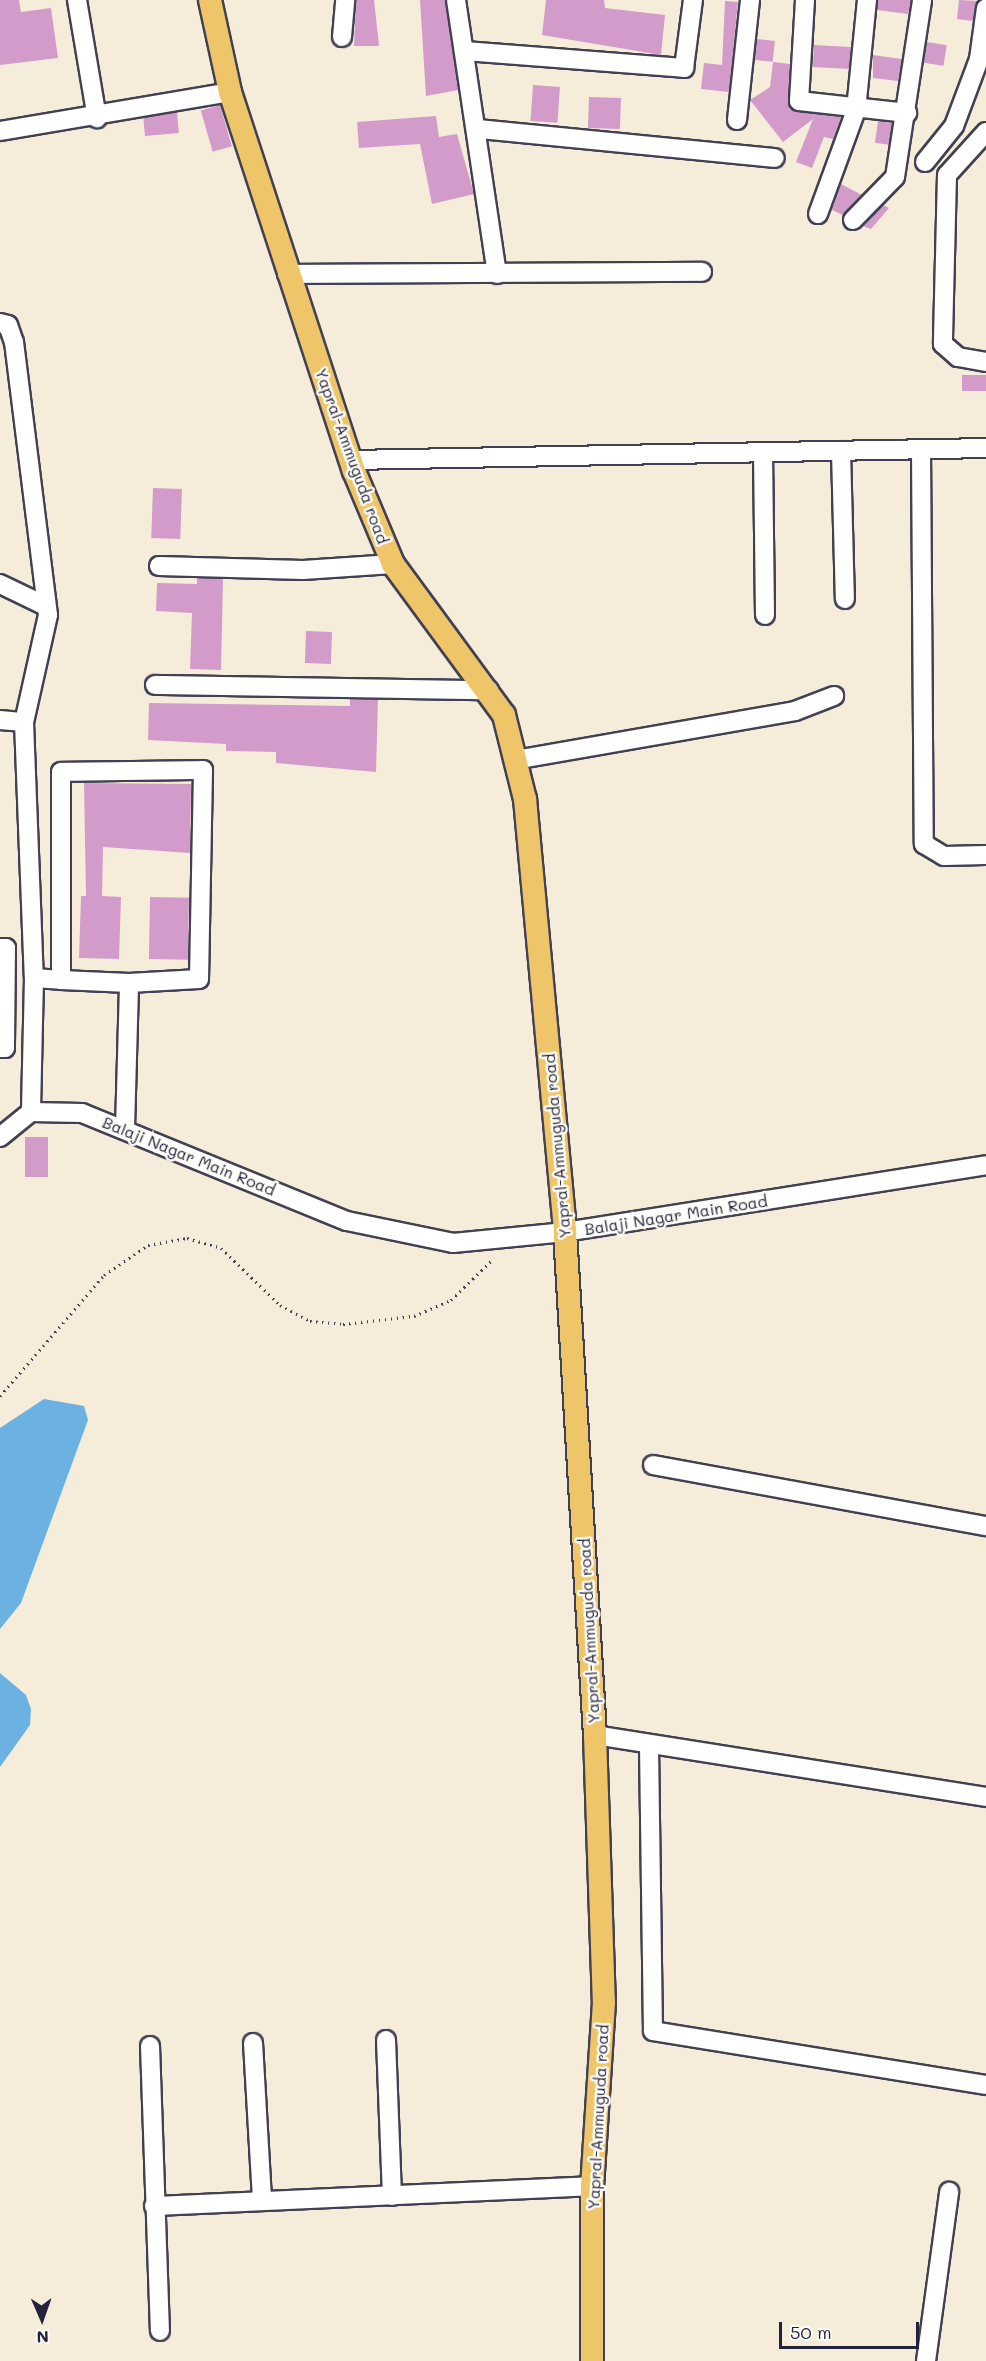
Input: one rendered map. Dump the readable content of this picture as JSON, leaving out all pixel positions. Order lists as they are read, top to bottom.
{
  "streets": {
    "main road": ["Yapral-Ammuguda road"],
    "street": ["Balaji Nagar Main Road"]
  },
  "crossings": [
    ["Yapral-Ammuguda road", "Balaji Nagar Main Road"]
  ],
  "scale_bar": "50 m",
  "north": "bottom"
}
